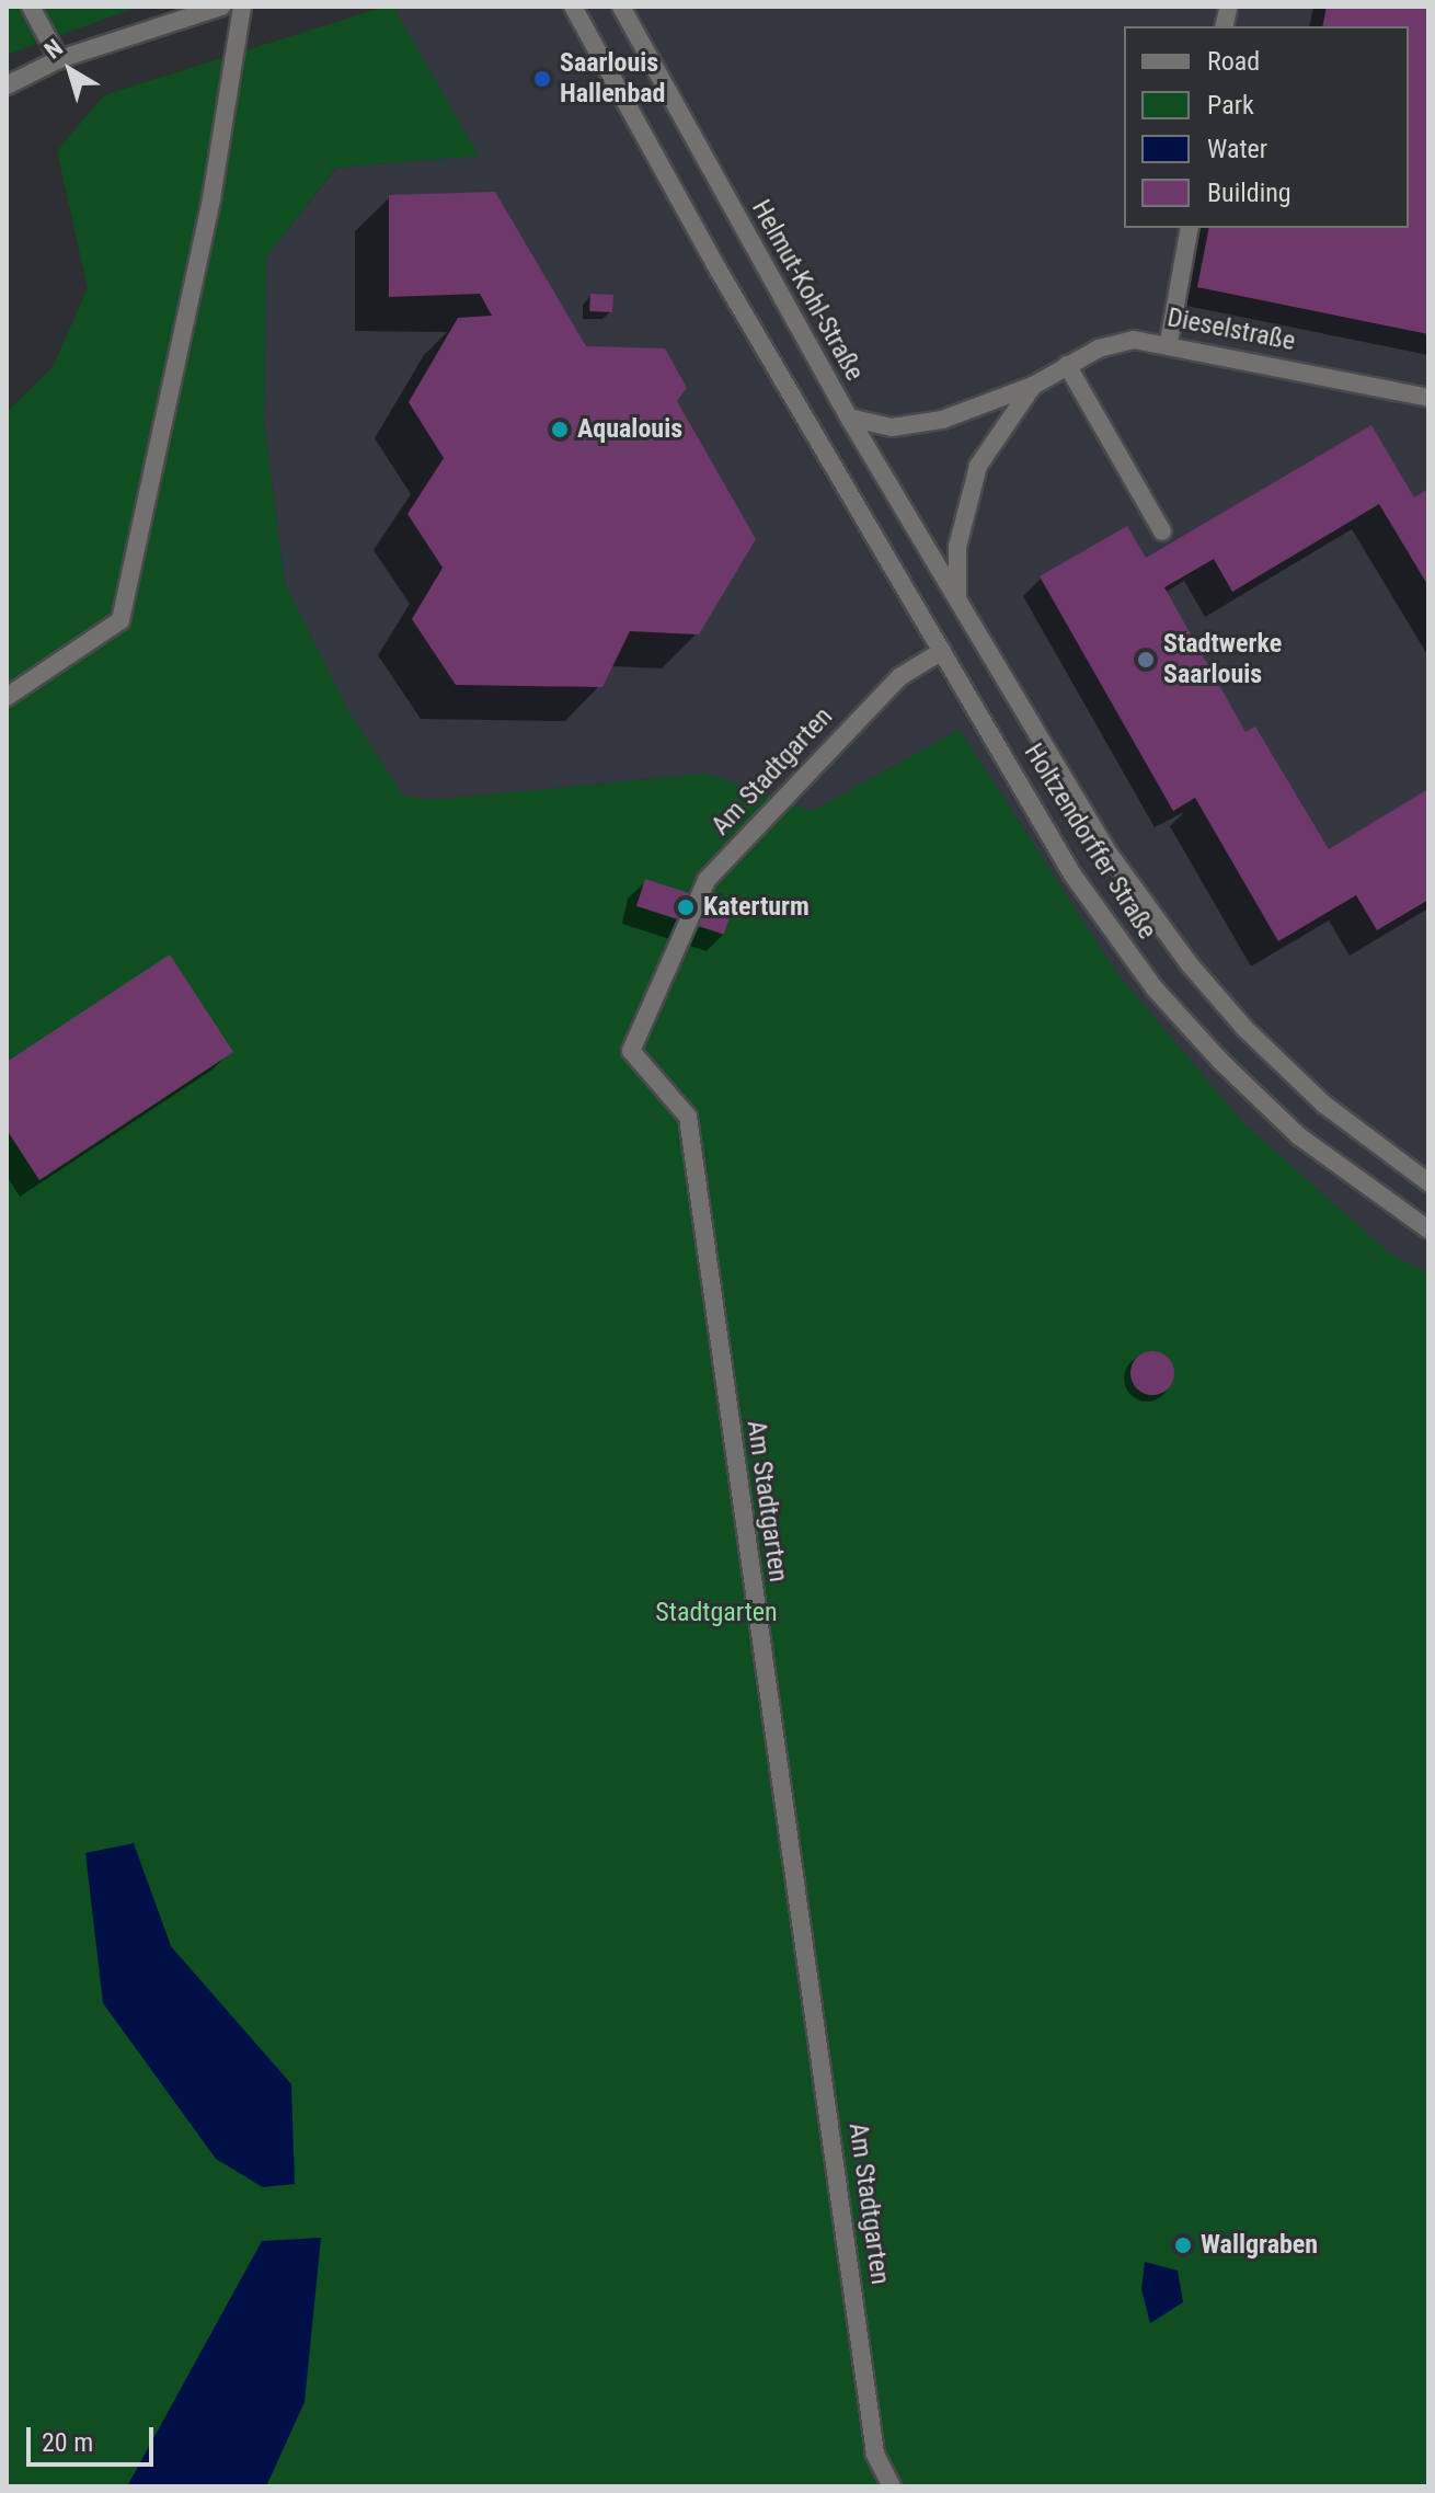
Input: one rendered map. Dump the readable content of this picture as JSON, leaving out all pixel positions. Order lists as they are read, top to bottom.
{
  "streets": {
    "street": [
      "Helmut-Kohl-Straße",
      "Dieselstraße",
      "Am Stadtgarten",
      "Holtzendorffer Straße"
    ]
  },
  "crossings": [
    ["Helmut-Kohl-Straße", "Dieselstraße"],
    ["Helmut-Kohl-Straße", "Holtzendorffer Straße"],
    ["Dieselstraße", "Holtzendorffer Straße"],
    ["Am Stadtgarten", "Holtzendorffer Straße"]
  ],
  "parks": ["Stadtgarten"],
  "places": [
    "Saarlouis Hallenbad",
    "Aqualouis",
    "Stadtwerke Saarlouis",
    "Katerturm",
    "Wallgraben"
  ],
  "legend": [
    "Road",
    "Park",
    "Water",
    "Building"
  ],
  "scale_bar": "20 m",
  "north": "top left"
}
